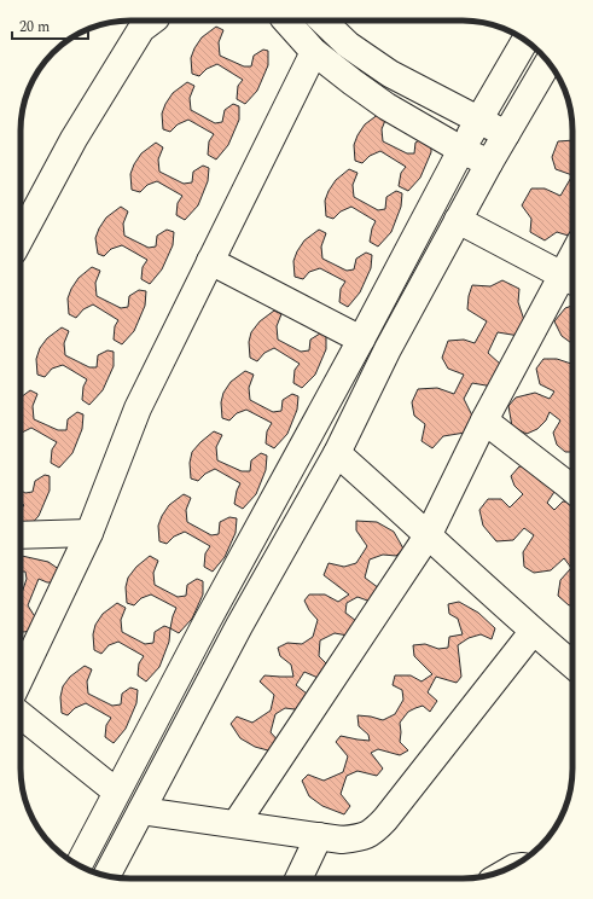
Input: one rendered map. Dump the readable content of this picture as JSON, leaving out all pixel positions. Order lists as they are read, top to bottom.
{
  "scale_bar": "20 m"
}
